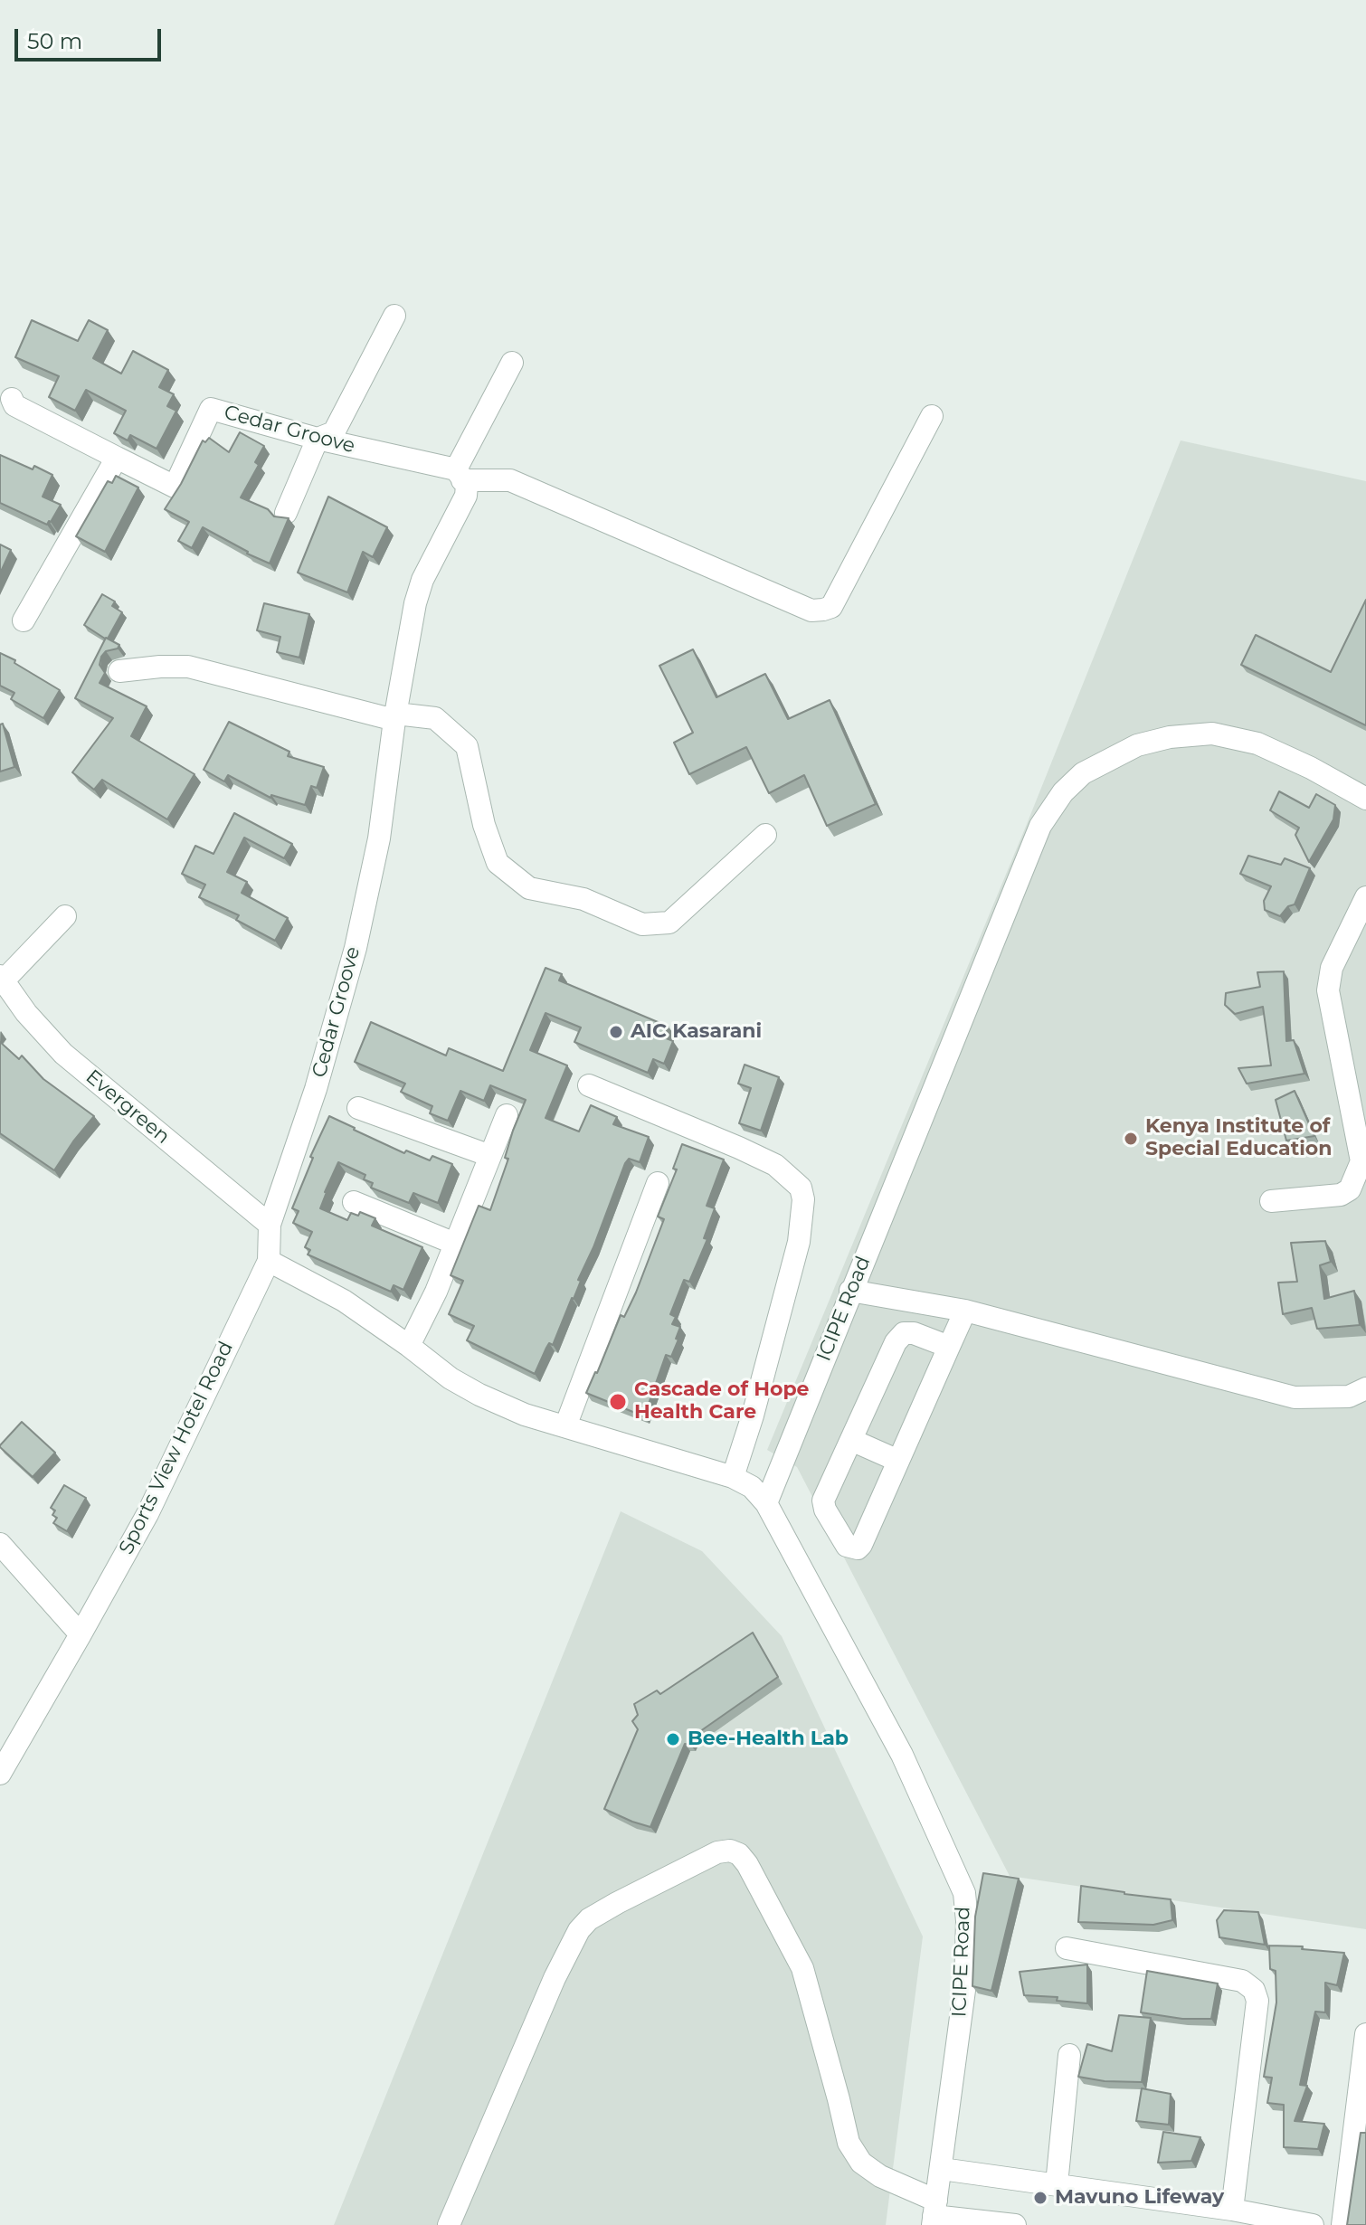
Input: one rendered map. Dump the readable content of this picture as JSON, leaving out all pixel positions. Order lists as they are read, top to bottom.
{
  "streets": {
    "street": [
      "Cedar Groove",
      "Evergreen",
      "ICIPE Road",
      "Sports View Hotel Road"
    ]
  },
  "crossings": [
    ["Cedar Groove", "Evergreen"],
    ["Cedar Groove", "Sports View Hotel Road"]
  ],
  "places": [
    "AIC Kasarani",
    "Kenya Institute of Special Education",
    "Cascade of Hope Health Care",
    "Bee-Health Lab",
    "Mavuno Lifeway"
  ],
  "scale_bar": "50 m"
}
